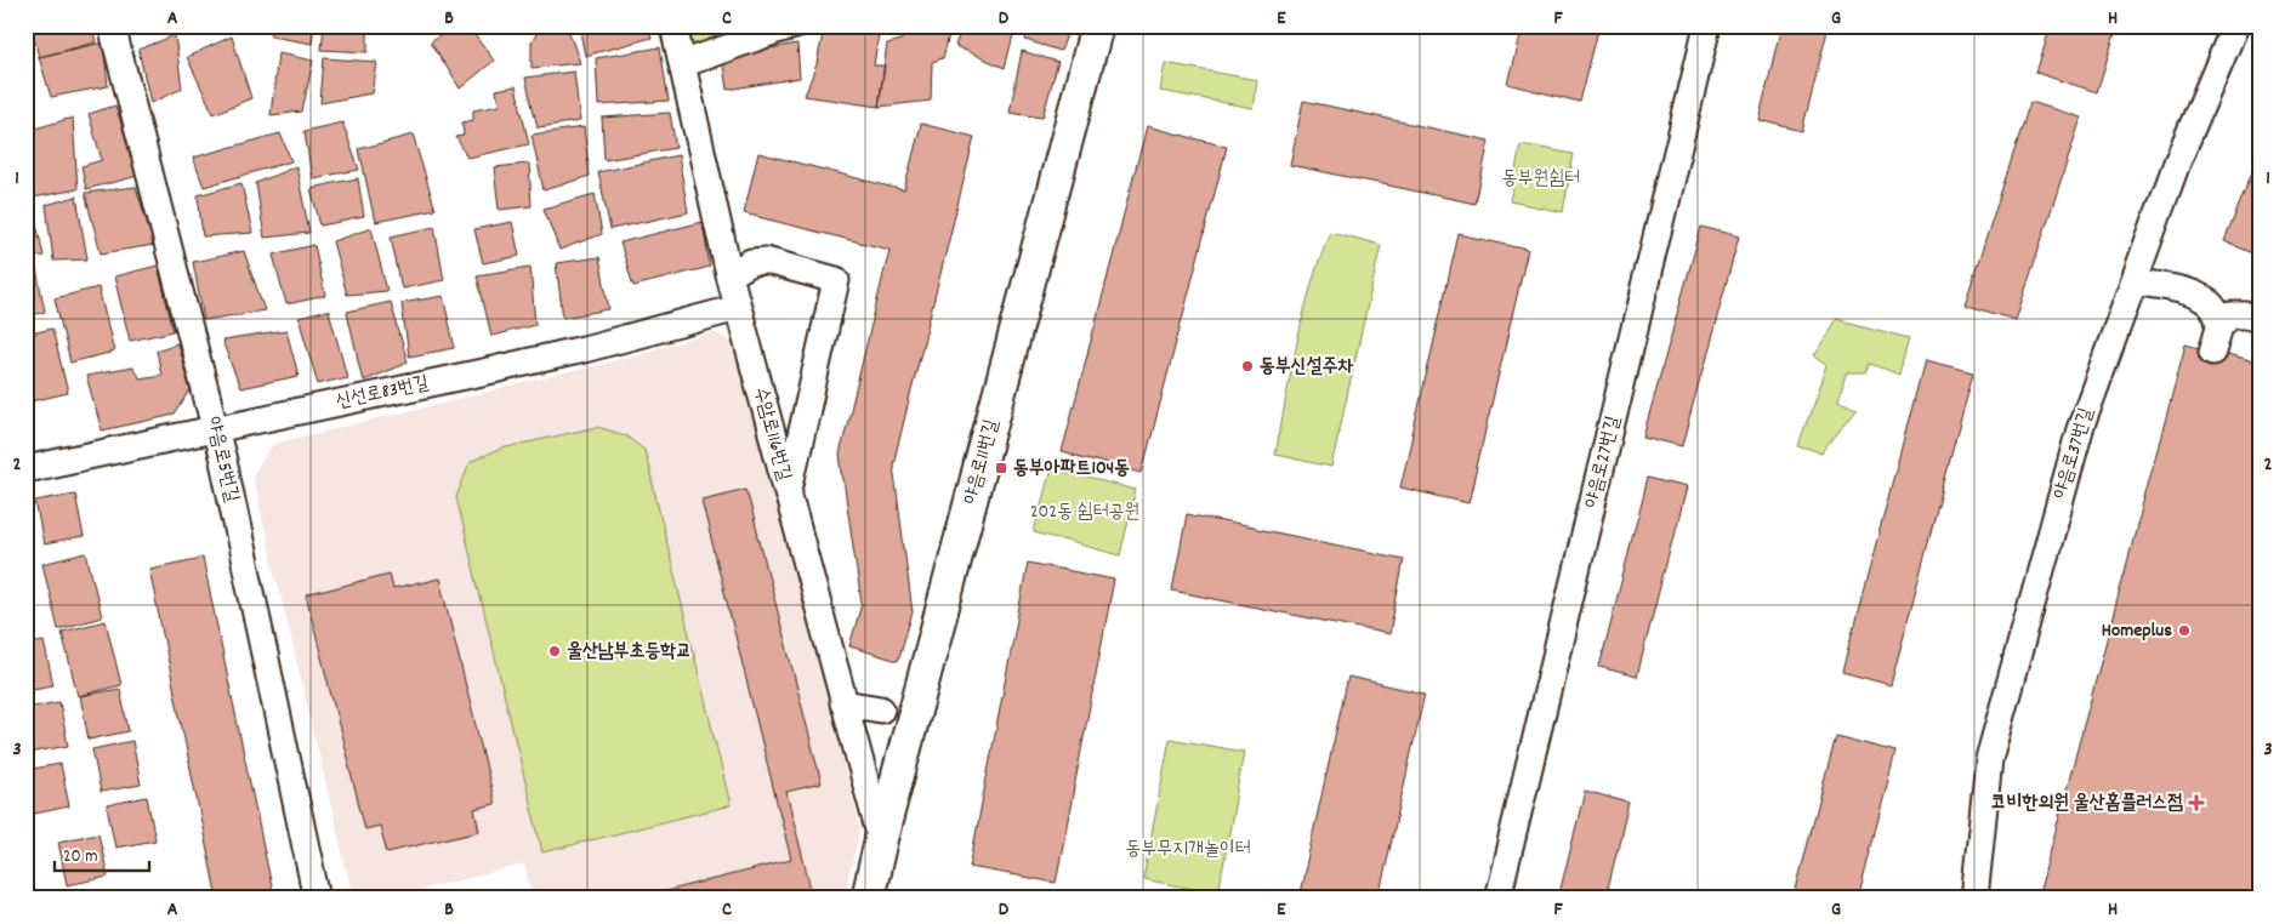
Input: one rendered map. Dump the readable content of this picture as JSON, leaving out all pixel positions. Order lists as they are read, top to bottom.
{
  "streets": {
    "street": [
      "신선로83번길",
      "수암로116번길",
      "야음로37번길",
      "야음로5번길",
      "야음로11번길",
      "야음로27번길"
    ]
  },
  "crossings": [
    ["신선로83번길", "수암로116번길"],
    ["신선로83번길", "야음로5번길"],
    ["수암로116번길", "야음로11번길"]
  ],
  "parks": ["동부원쉼터", "202동 쉼터공원", "동부무지개놀이터"],
  "places": {
    "other": ["동부신설주차", "Homeplus", "울산남부초등학교"],
    "transit": ["동부아파트104동"],
    "health": ["코비한의원 울산홈플러스점"]
  },
  "scale_bar": "20 m",
  "grid": {
    "columns": [
      "A",
      "B",
      "C",
      "D",
      "E",
      "F",
      "G",
      "H"
    ],
    "rows": ["1", "2", "3"]
  }
}
